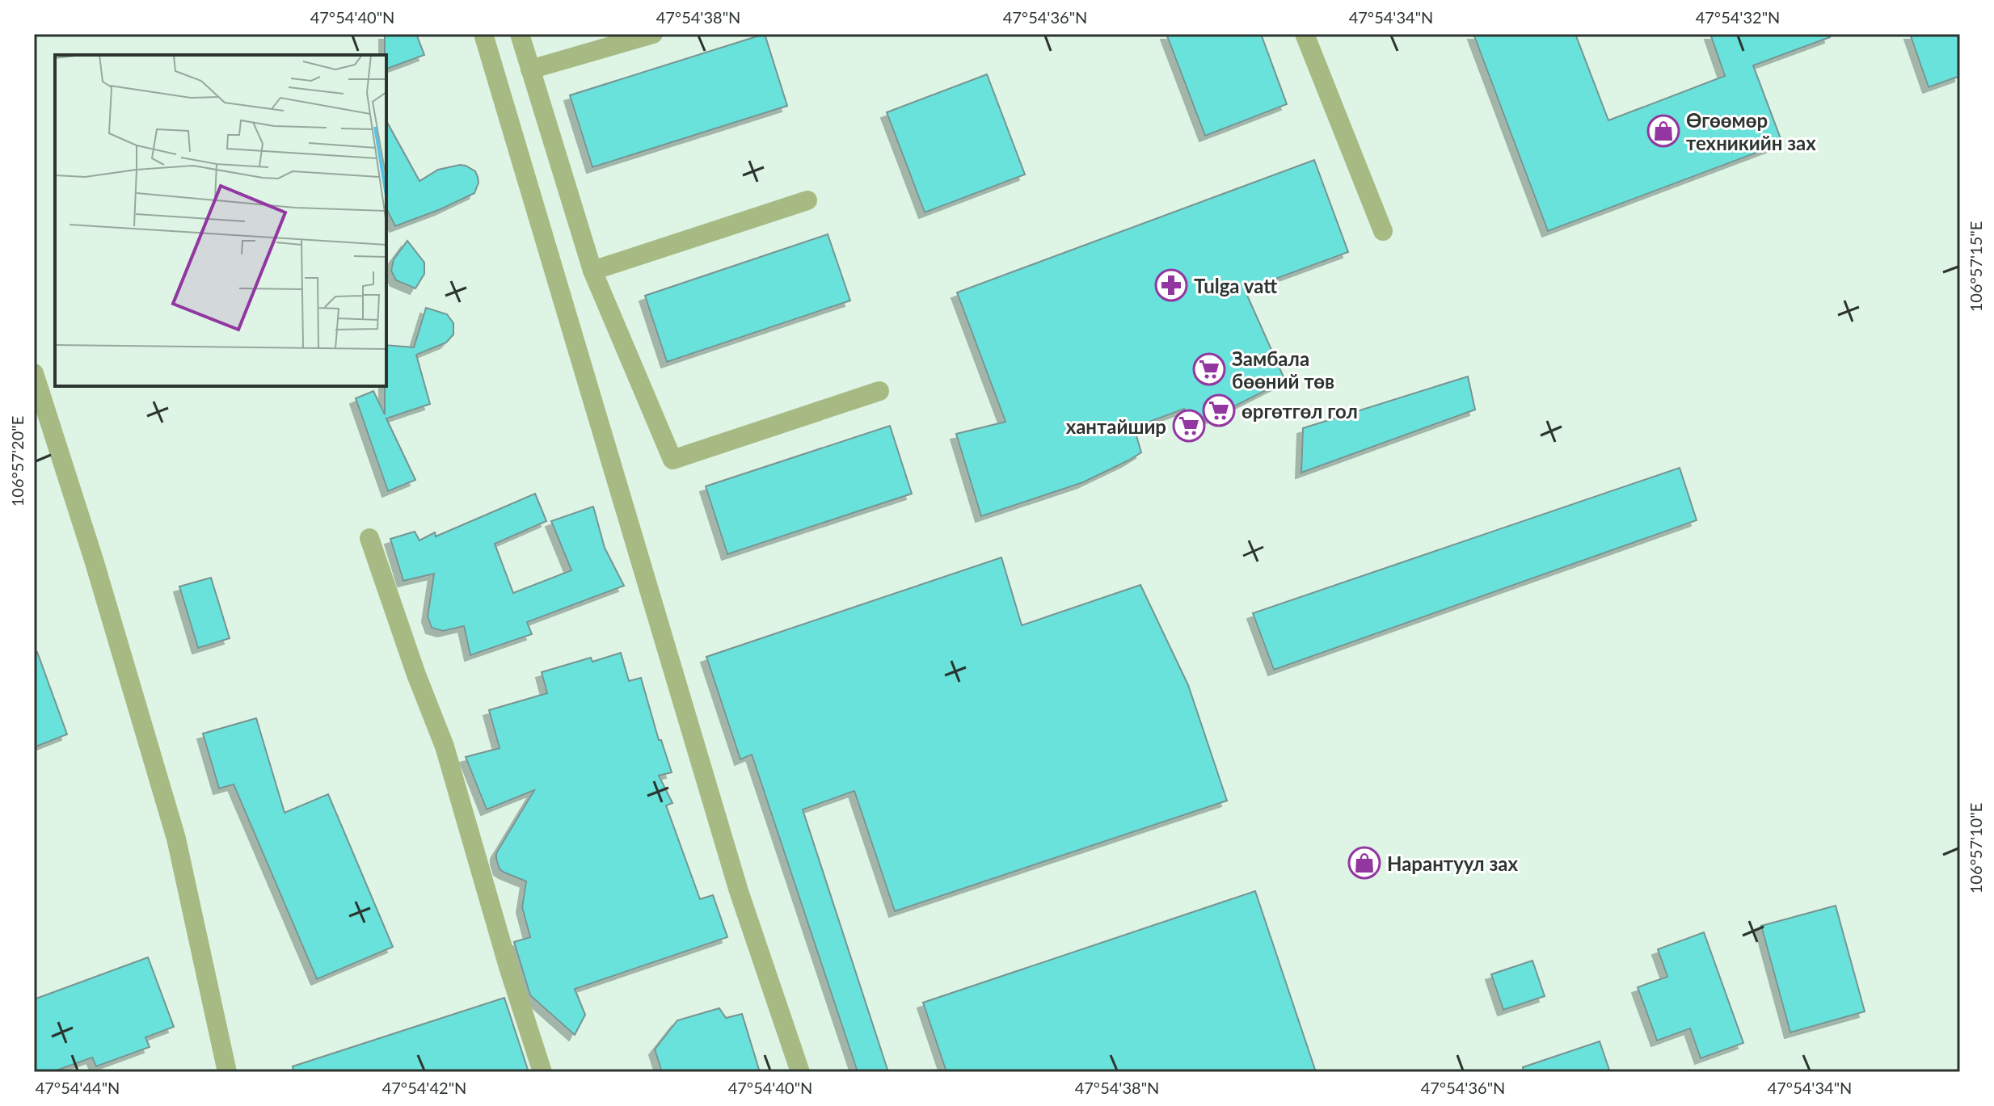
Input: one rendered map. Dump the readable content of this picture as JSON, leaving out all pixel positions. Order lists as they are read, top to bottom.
{
  "places": {
    "shop": ["Өгөөмөр техникийн зах", "Нарантуул зах"],
    "pharmacy": ["Tulga vatt"],
    "supermarket": ["Замбала бөөний төв", "өргөтгөл гол", "хантайшир"]
  },
  "coordinates": [
    "47°54'40\"N",
    "47°54'38\"N",
    "47°54'36\"N",
    "47°54'34\"N",
    "47°54'32\"N",
    "106°57'15\"E",
    "106°57'20\"E",
    "106°57'10\"E",
    "47°54'44\"N",
    "47°54'42\"N"
  ]
}
